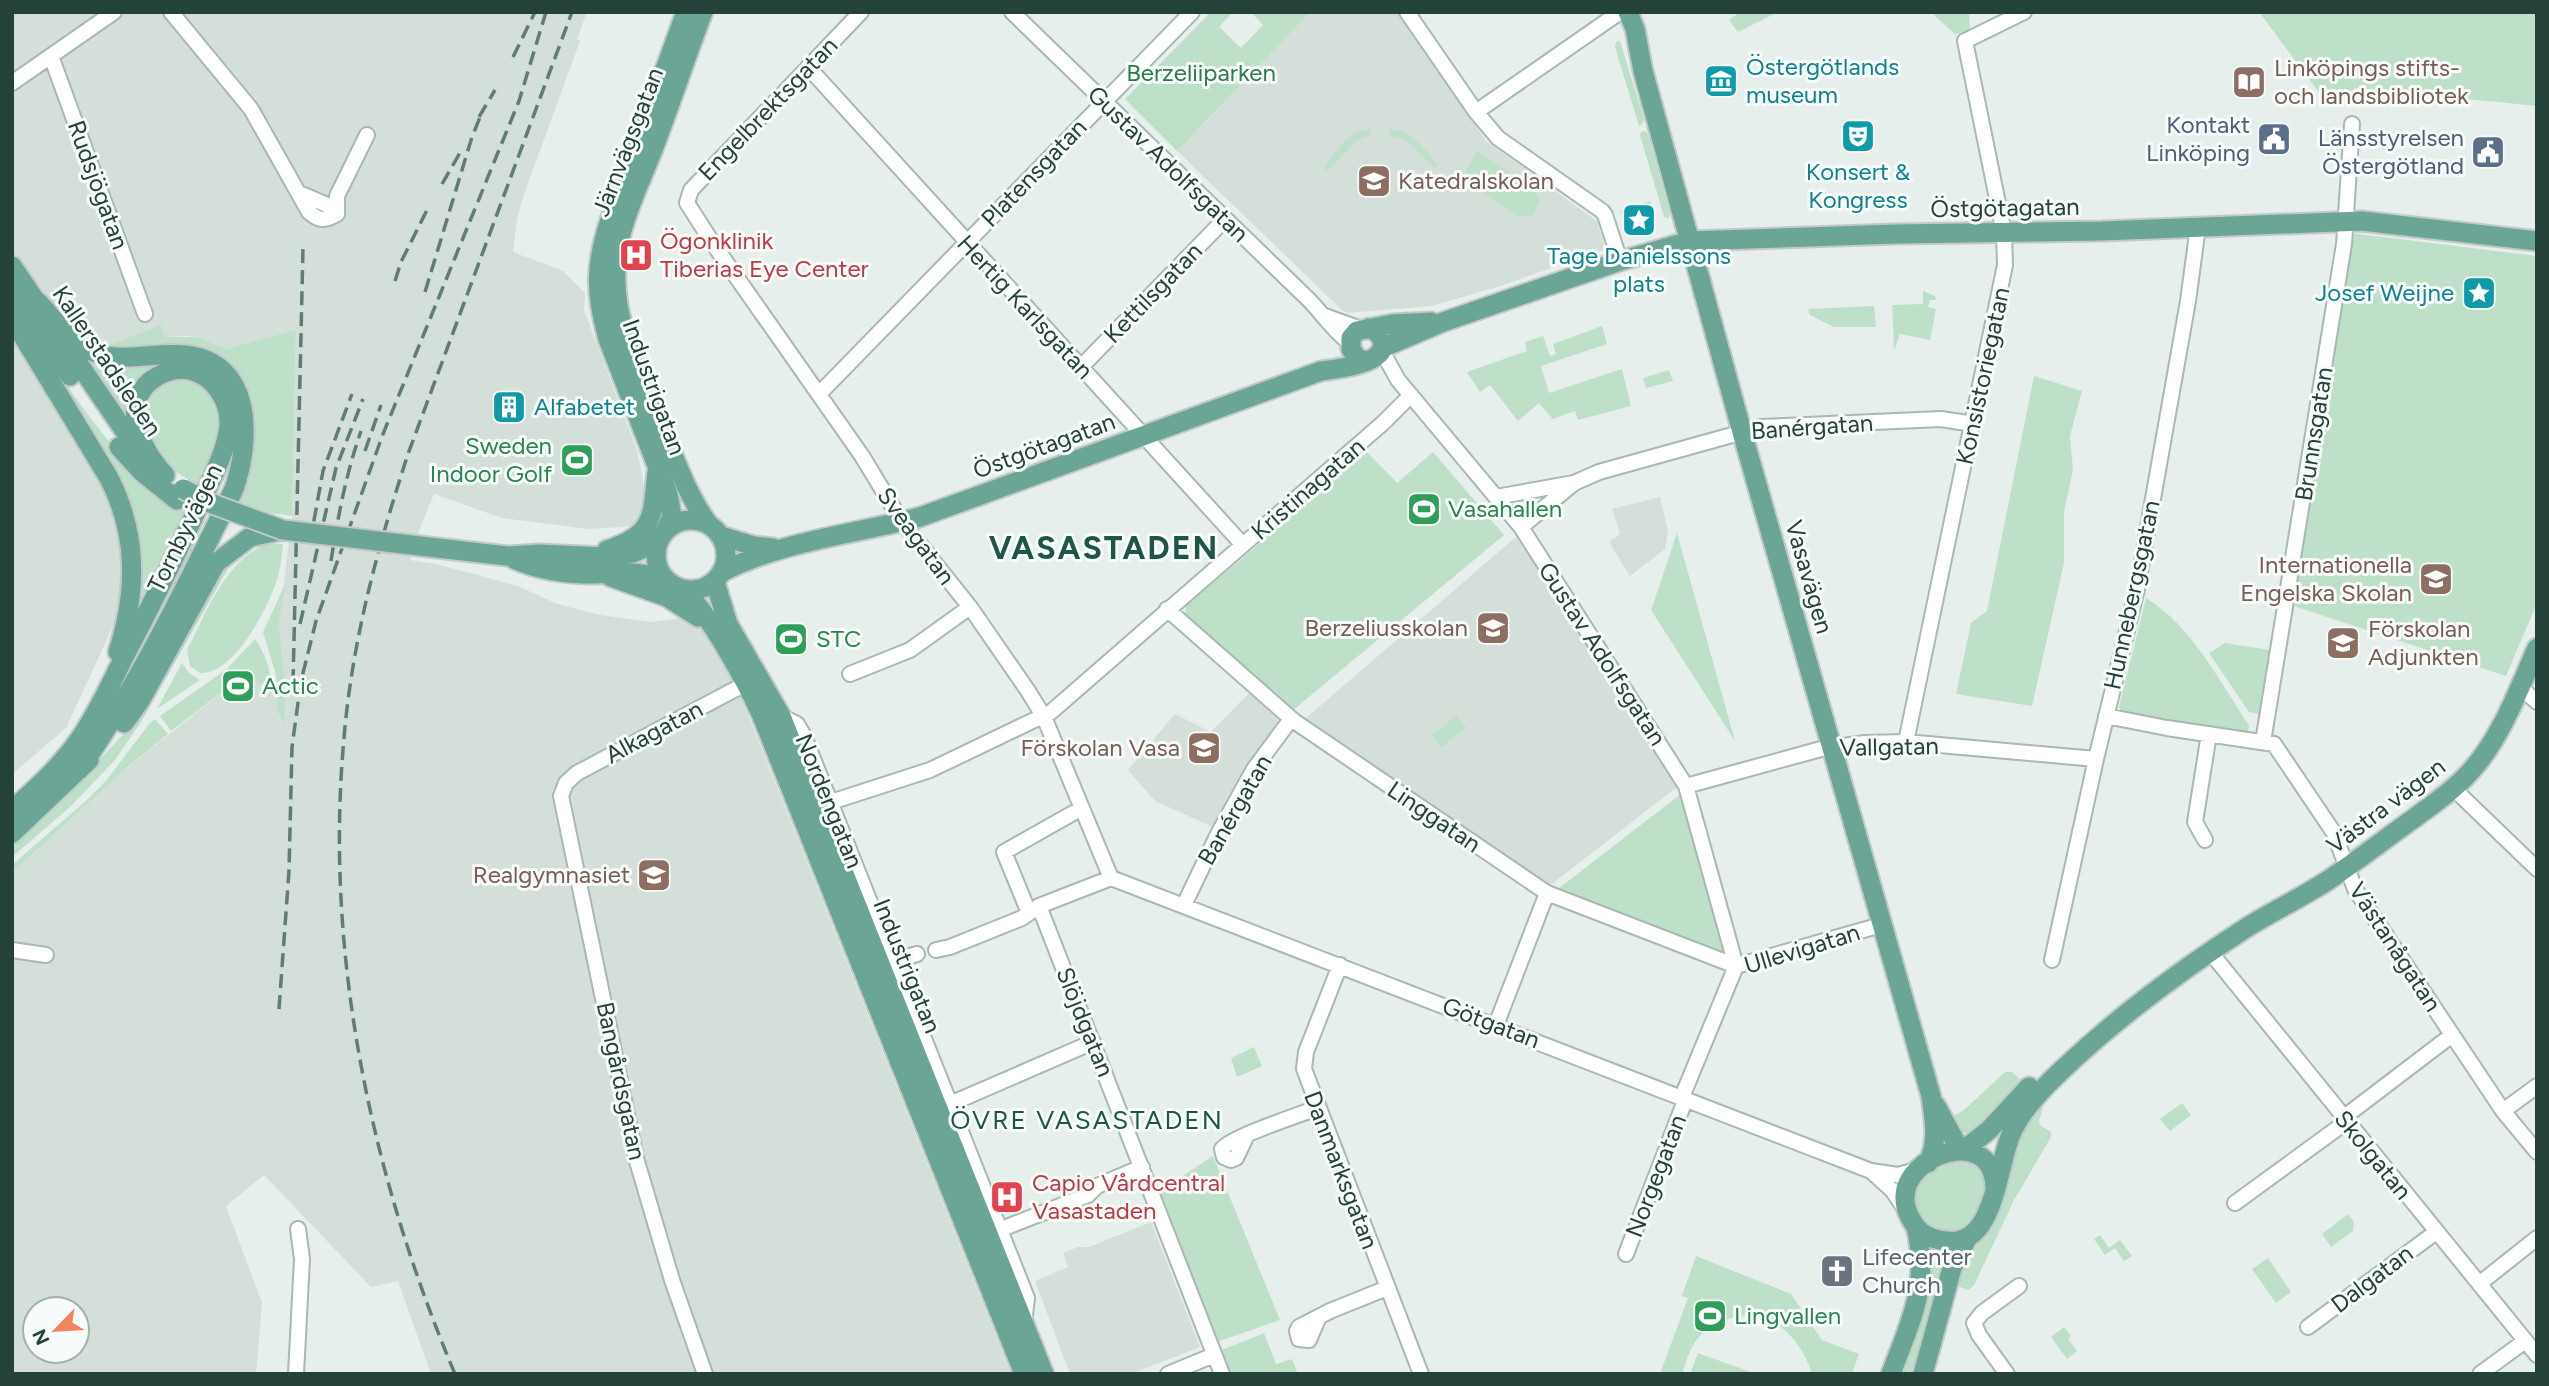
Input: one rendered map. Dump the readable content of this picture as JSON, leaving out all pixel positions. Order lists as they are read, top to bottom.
{
  "streets": {
    "main road": [
      "Järnvägsgatan",
      "Östgötagatan",
      "Kallerstadsleden",
      "Industrigatan",
      "Tornbyvägen",
      "Vasavägen",
      "Västra vägen"
    ],
    "street": [
      "Engelbrektsgatan",
      "Gustav Adolfsgatan",
      "Platensgatan",
      "Rudsjögatan",
      "Kettilsgatan",
      "Hertig Karlsgatan",
      "Konsistoriegatan",
      "Banérgatan",
      "Brunnsgatan",
      "Kristinagatan",
      "Sveagatan",
      "Hunnebergsgatan",
      "Alkagatan",
      "Vallgatan",
      "Nordengatan",
      "Linggatan",
      "Västanågatan",
      "Ullevigatan",
      "Slöjdgatan",
      "Götgatan",
      "Bangårdsgatan",
      "Skolgatan",
      "Danmarksgatan",
      "Norgegatan",
      "Dalgatan"
    ]
  },
  "crossings": [
    ["Engelbrektsgatan", "Hertig Karlsgatan"],
    ["Engelbrektsgatan", "Sveagatan"],
    ["Järnvägsgatan", "Industrigatan"],
    ["Gustav Adolfsgatan", "Platensgatan"],
    ["Gustav Adolfsgatan", "Östgötagatan"],
    ["Gustav Adolfsgatan", "Kettilsgatan"],
    ["Gustav Adolfsgatan", "Banérgatan"],
    ["Gustav Adolfsgatan", "Kristinagatan"],
    ["Gustav Adolfsgatan", "Vallgatan"],
    ["Gustav Adolfsgatan", "Linggatan"],
    ["Gustav Adolfsgatan", "Ullevigatan"],
    ["Platensgatan", "Hertig Karlsgatan"],
    ["Platensgatan", "Sveagatan"],
    ["Östgötagatan", "Hertig Karlsgatan"],
    ["Östgötagatan", "Kallerstadsleden"],
    ["Östgötagatan", "Konsistoriegatan"],
    ["Östgötagatan", "Industrigatan"],
    ["Östgötagatan", "Brunnsgatan"],
    ["Östgötagatan", "Sveagatan"],
    ["Östgötagatan", "Vasavägen"],
    ["Östgötagatan", "Hunnebergsgatan"],
    ["Kettilsgatan", "Hertig Karlsgatan"],
    ["Hertig Karlsgatan", "Kristinagatan"],
    ["Kallerstadsleden", "Industrigatan"],
    ["Kallerstadsleden", "Tornbyvägen"],
    ["Konsistoriegatan", "Banérgatan"],
    ["Konsistoriegatan", "Vallgatan"],
    ["Industrigatan", "Alkagatan"],
    ["Industrigatan", "Nordengatan"],
    ["Banérgatan", "Vasavägen"],
    ["Banérgatan", "Linggatan"],
    ["Banérgatan", "Götgatan"],
    ["Brunnsgatan", "Västanågatan"],
    ["Kristinagatan", "Sveagatan"],
    ["Kristinagatan", "Nordengatan"],
    ["Kristinagatan", "Linggatan"],
    ["Sveagatan", "Slöjdgatan"],
    ["Sveagatan", "Götgatan"],
    ["Vasavägen", "Vallgatan"],
    ["Vasavägen", "Västra vägen"],
    ["Vasavägen", "Ullevigatan"],
    ["Vasavägen", "Götgatan"],
    ["Hunnebergsgatan", "Vallgatan"],
    ["Alkagatan", "Bangårdsgatan"],
    ["Västra vägen", "Västanågatan"],
    ["Västra vägen", "Götgatan"],
    ["Västra vägen", "Skolgatan"],
    ["Linggatan", "Ullevigatan"],
    ["Ullevigatan", "Götgatan"],
    ["Ullevigatan", "Norgegatan"],
    ["Götgatan", "Danmarksgatan"],
    ["Götgatan", "Norgegatan"],
    ["Skolgatan", "Dalgatan"]
  ],
  "districts": ["VASASTADEN", "ÖVRE VASASTADEN"],
  "parks": ["Berzeliiparken"],
  "places": {
    "museum": ["Östergötlands museum"],
    "library": ["Linköpings stifts- och landsbibliotek"],
    "theatre": ["Konsert & Kongress"],
    "public building": ["Kontakt Linköping", "Länsstyrelsen Östergötland"],
    "school or university": [
      "Katedralskolan",
      "Internationella Engelska Skolan",
      "Berzeliusskolan",
      "Förskolan Adjunkten",
      "Förskolan Vasa",
      "Realgymnasiet"
    ],
    "place": ["Tage Danielssons plats", "Josef Weijne"],
    "hospital": ["Ögonklinik Tiberias Eye Center", "Capio Vårdcentral Vasastaden"],
    "building": ["Alfabetet"],
    "sports": [
      "Sweden Indoor Golf",
      "Vasahallen",
      "STC",
      "Actic",
      "Lingvallen"
    ],
    "church": ["Lifecenter Church"]
  },
  "north": "bottom left"
}
